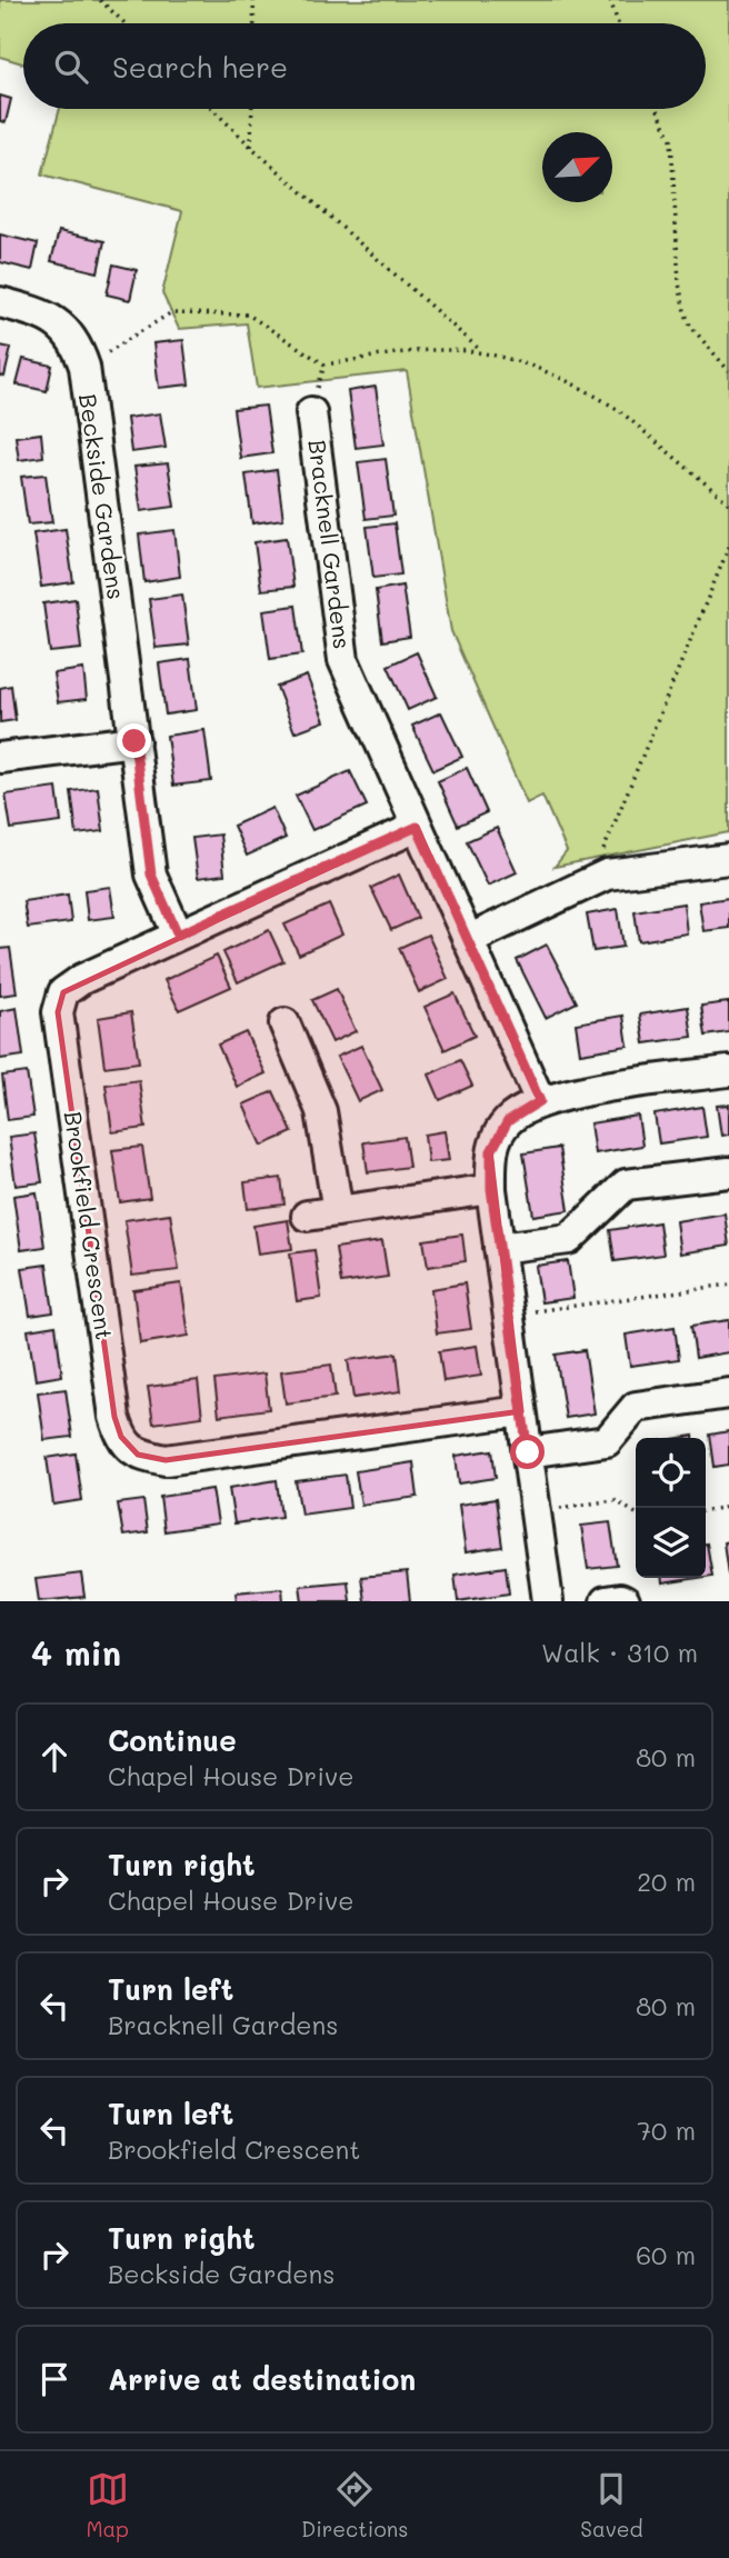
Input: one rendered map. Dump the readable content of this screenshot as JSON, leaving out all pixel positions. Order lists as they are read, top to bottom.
{
  "streets": {
    "street": ["Beckside Gardens", "Bracknell Gardens", "Brookfield Crescent"]
  },
  "crossings": [
    ["Beckside Gardens", "Brookfield Crescent"],
    ["Bracknell Gardens", "Brookfield Crescent"]
  ],
  "north": "top right",
  "page": {
    "search": "Search here",
    "heading": ["4 min", "Walk · 310 m"],
    "list": [
      ["Continue", "Chapel House Drive", "80 m"],
      ["Turn right", "Chapel House Drive", "20 m"],
      ["Turn left", "Bracknell Gardens", "80 m"],
      ["Turn left", "Brookfield Crescent", "70 m"],
      ["Turn right", "Beckside Gardens", "60 m"],
      "Arrive at destination"
    ],
    "nav": ["Map", "Directions", "Saved"]
  }
}
